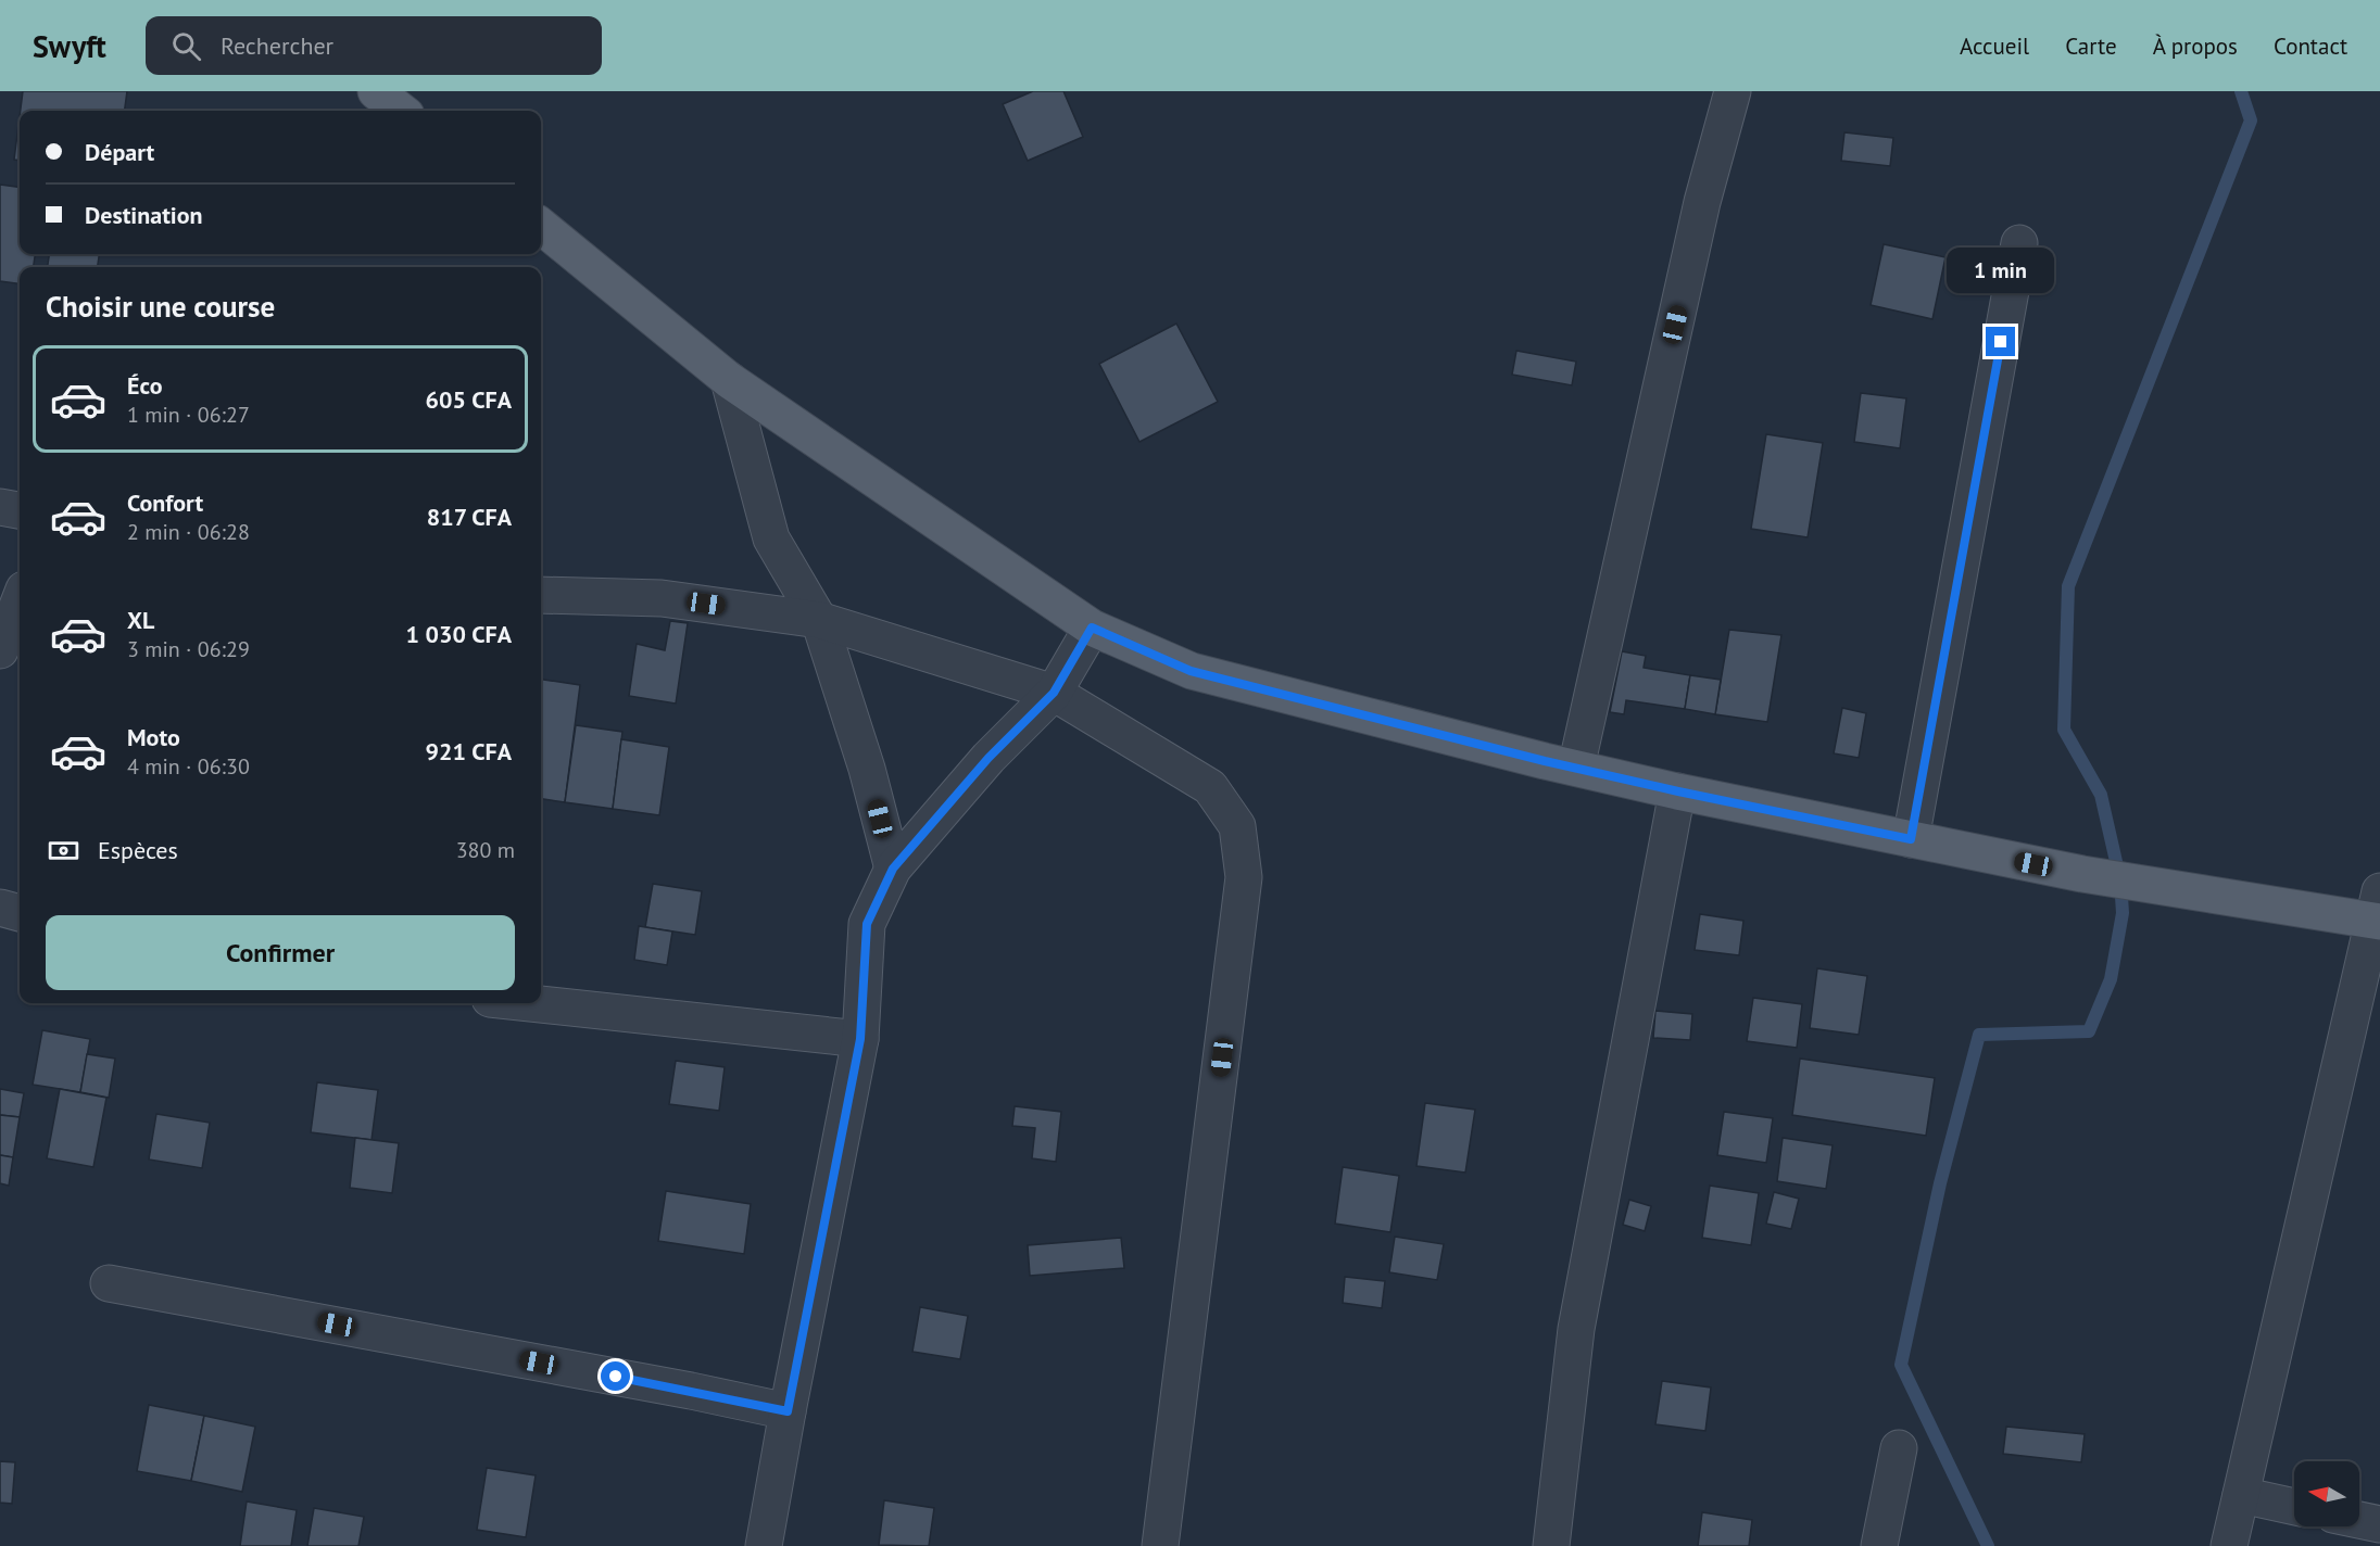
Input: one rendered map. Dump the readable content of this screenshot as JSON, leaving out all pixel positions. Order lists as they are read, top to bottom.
{
  "north": "left",
  "page": {
    "header": "Swyft",
    "search": "Rechercher",
    "nav": [
      "Accueil",
      "Carte",
      "À propos",
      "Contact"
    ],
    "banner": ["Départ", "Destination"],
    "bubble": "1 min",
    "heading": "Choisir une course",
    "list": [
      {
        "name": "Éco",
        "note": "1 min · 06:27",
        "value": "605 CFA"
      },
      {
        "name": "Confort",
        "note": "2 min · 06:28",
        "value": "817 CFA"
      },
      {
        "name": "XL",
        "note": "3 min · 06:29",
        "value": "1 030 CFA"
      },
      {
        "name": "Moto",
        "note": "4 min · 06:30",
        "value": "921 CFA"
      }
    ],
    "pay": ["Espèces", "380 m"],
    "buttons": "Confirmer"
  }
}
